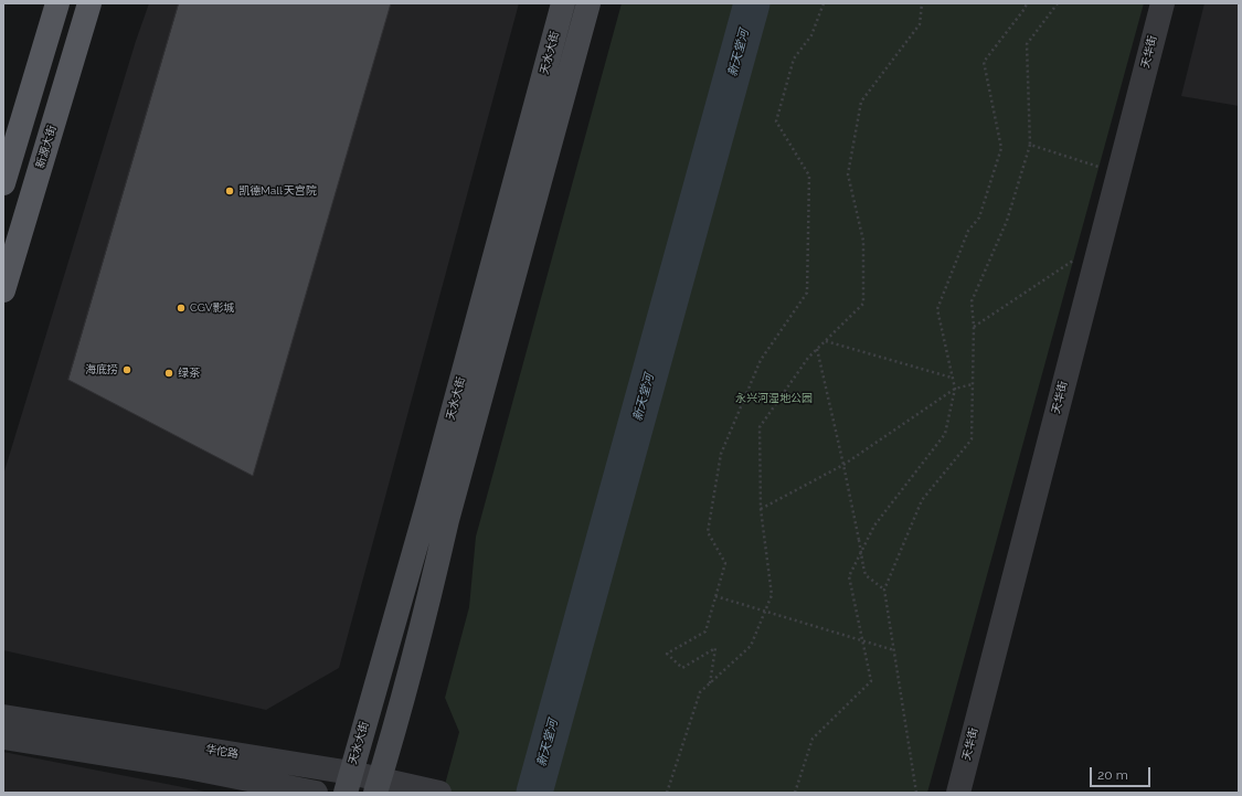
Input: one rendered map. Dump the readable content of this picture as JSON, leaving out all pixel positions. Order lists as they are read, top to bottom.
{
  "streets": {
    "main road": ["天水大街", "新源大街"],
    "street": ["天华街", "华佗路"]
  },
  "crossings": [
    ["天水大街", "华佗路"]
  ],
  "water": ["新天堂河"],
  "parks": ["永兴河湿地公园"],
  "places": [
    "凯德Mall·天宫院",
    "CGV影城",
    "海底捞",
    "绿茶"
  ],
  "scale_bar": "20 m"
}
